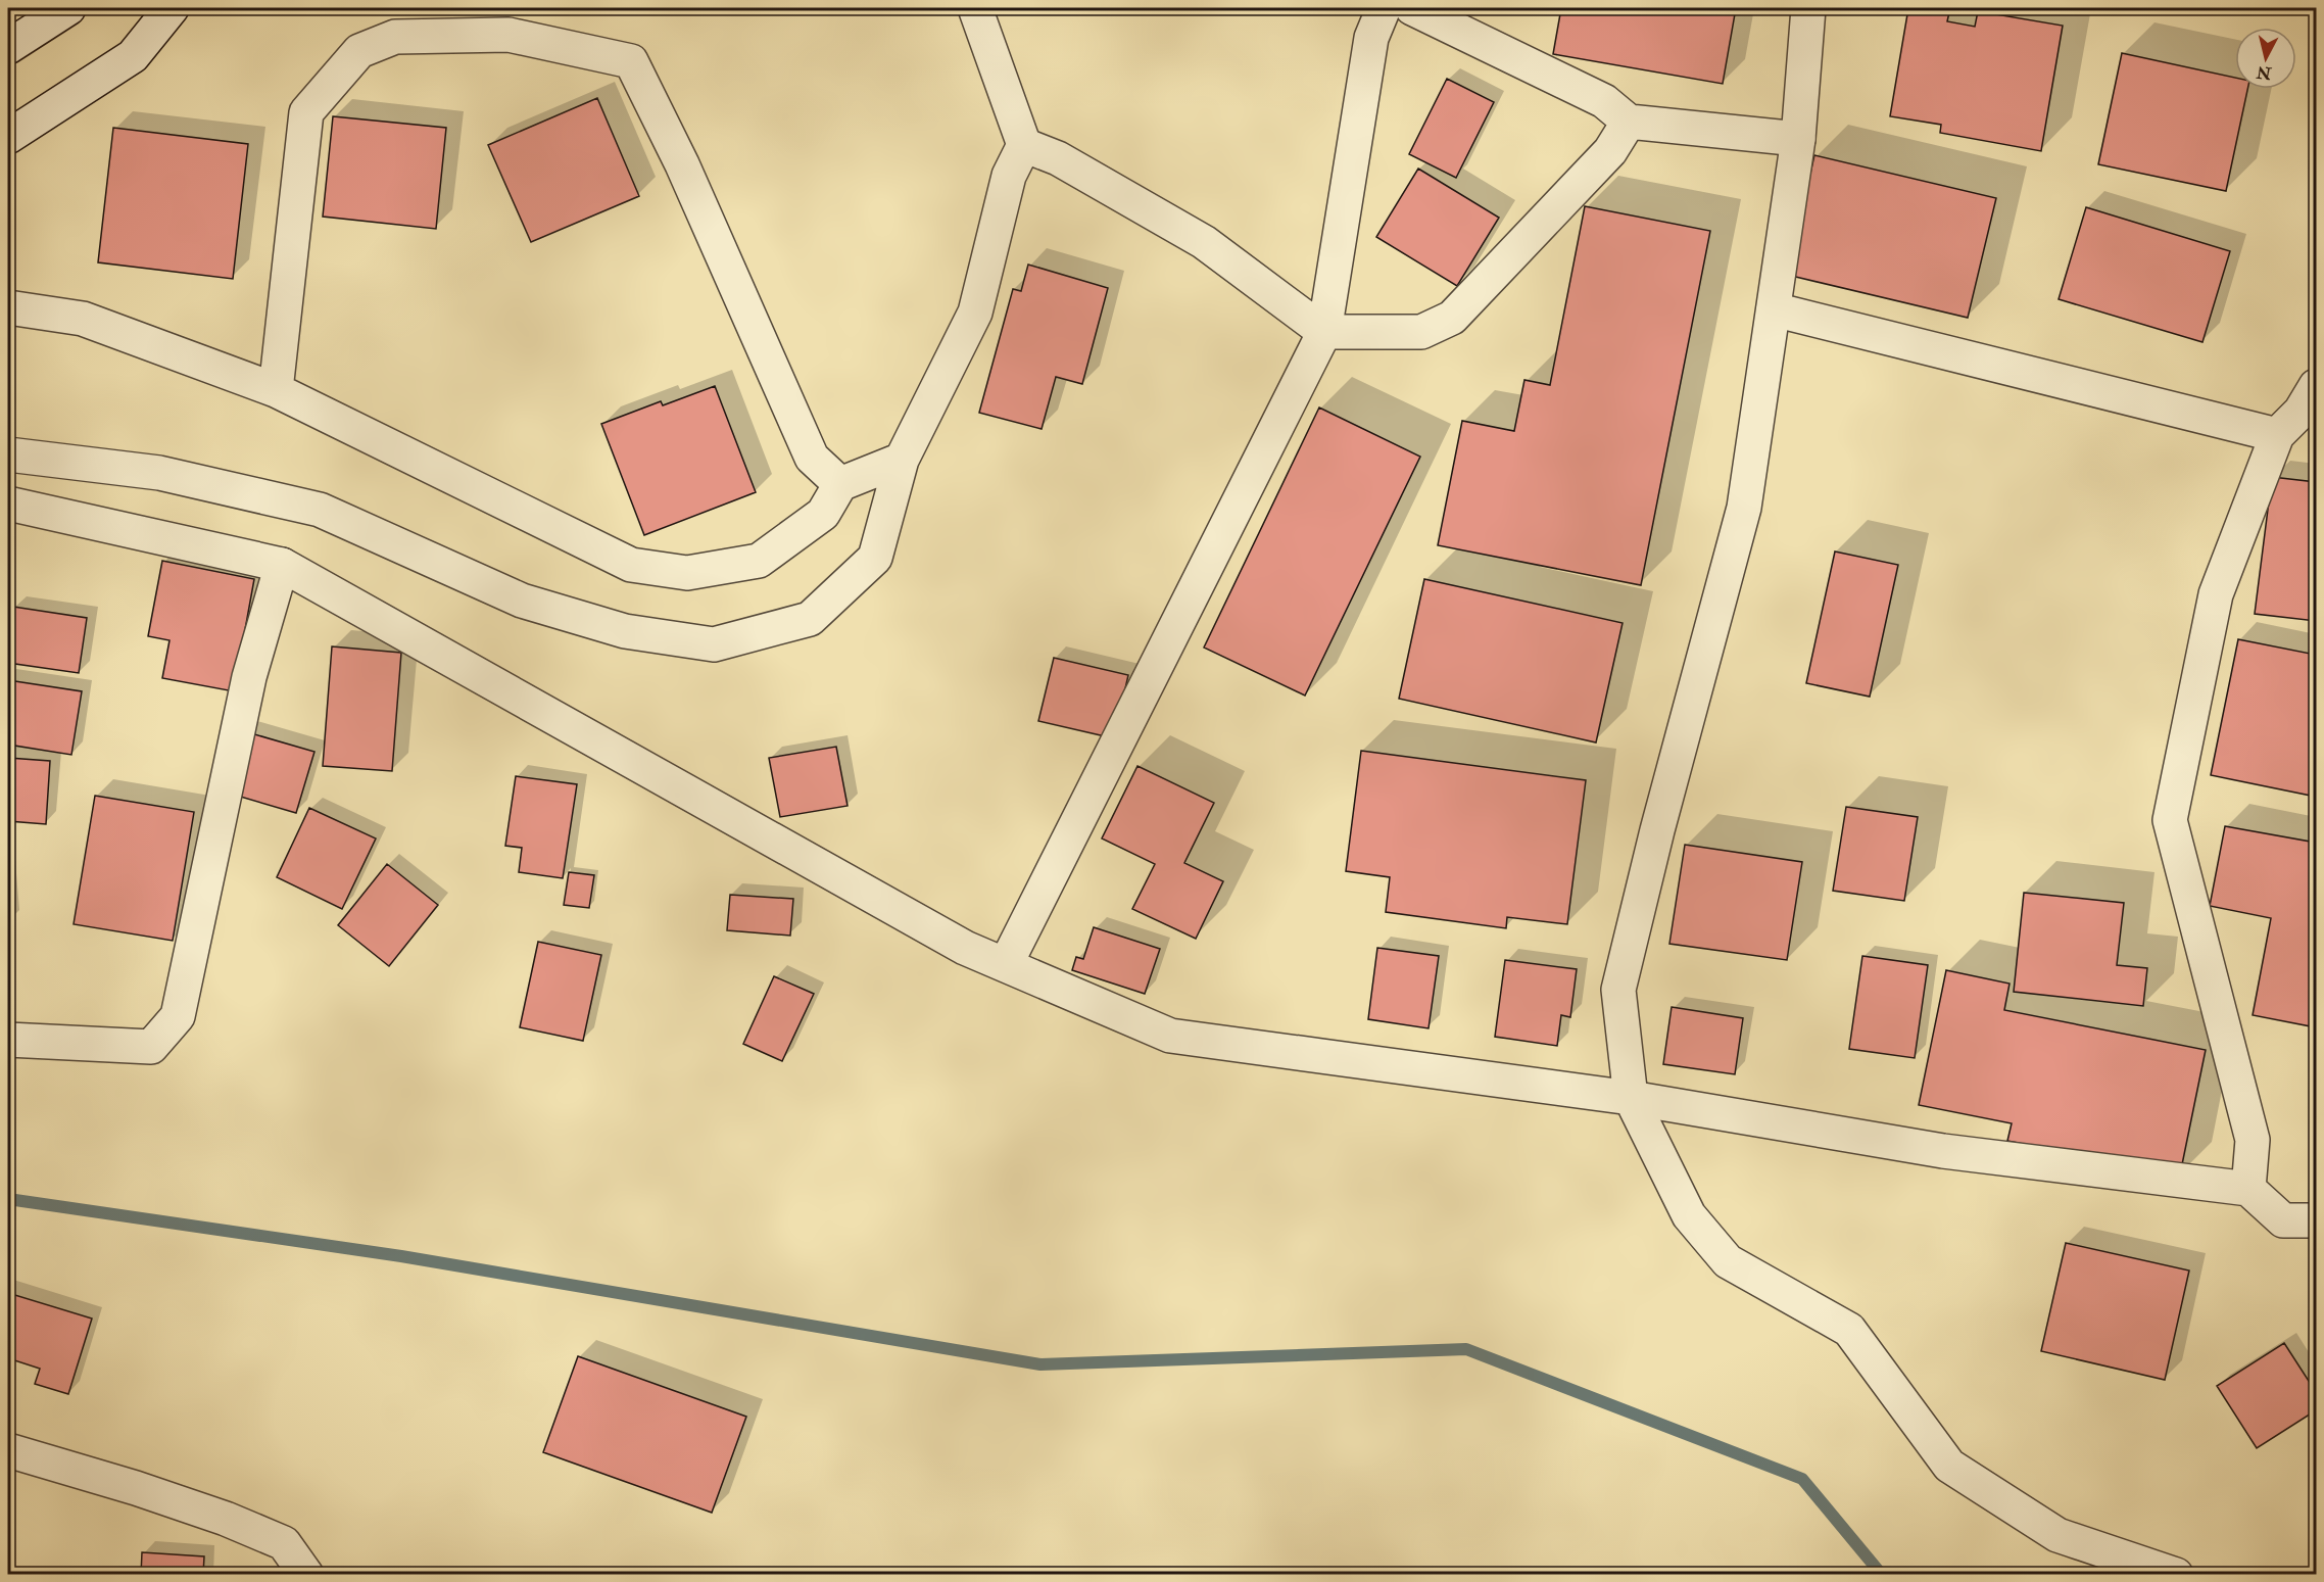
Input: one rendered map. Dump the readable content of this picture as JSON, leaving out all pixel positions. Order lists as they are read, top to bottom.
{
  "north": "bottom"
}
